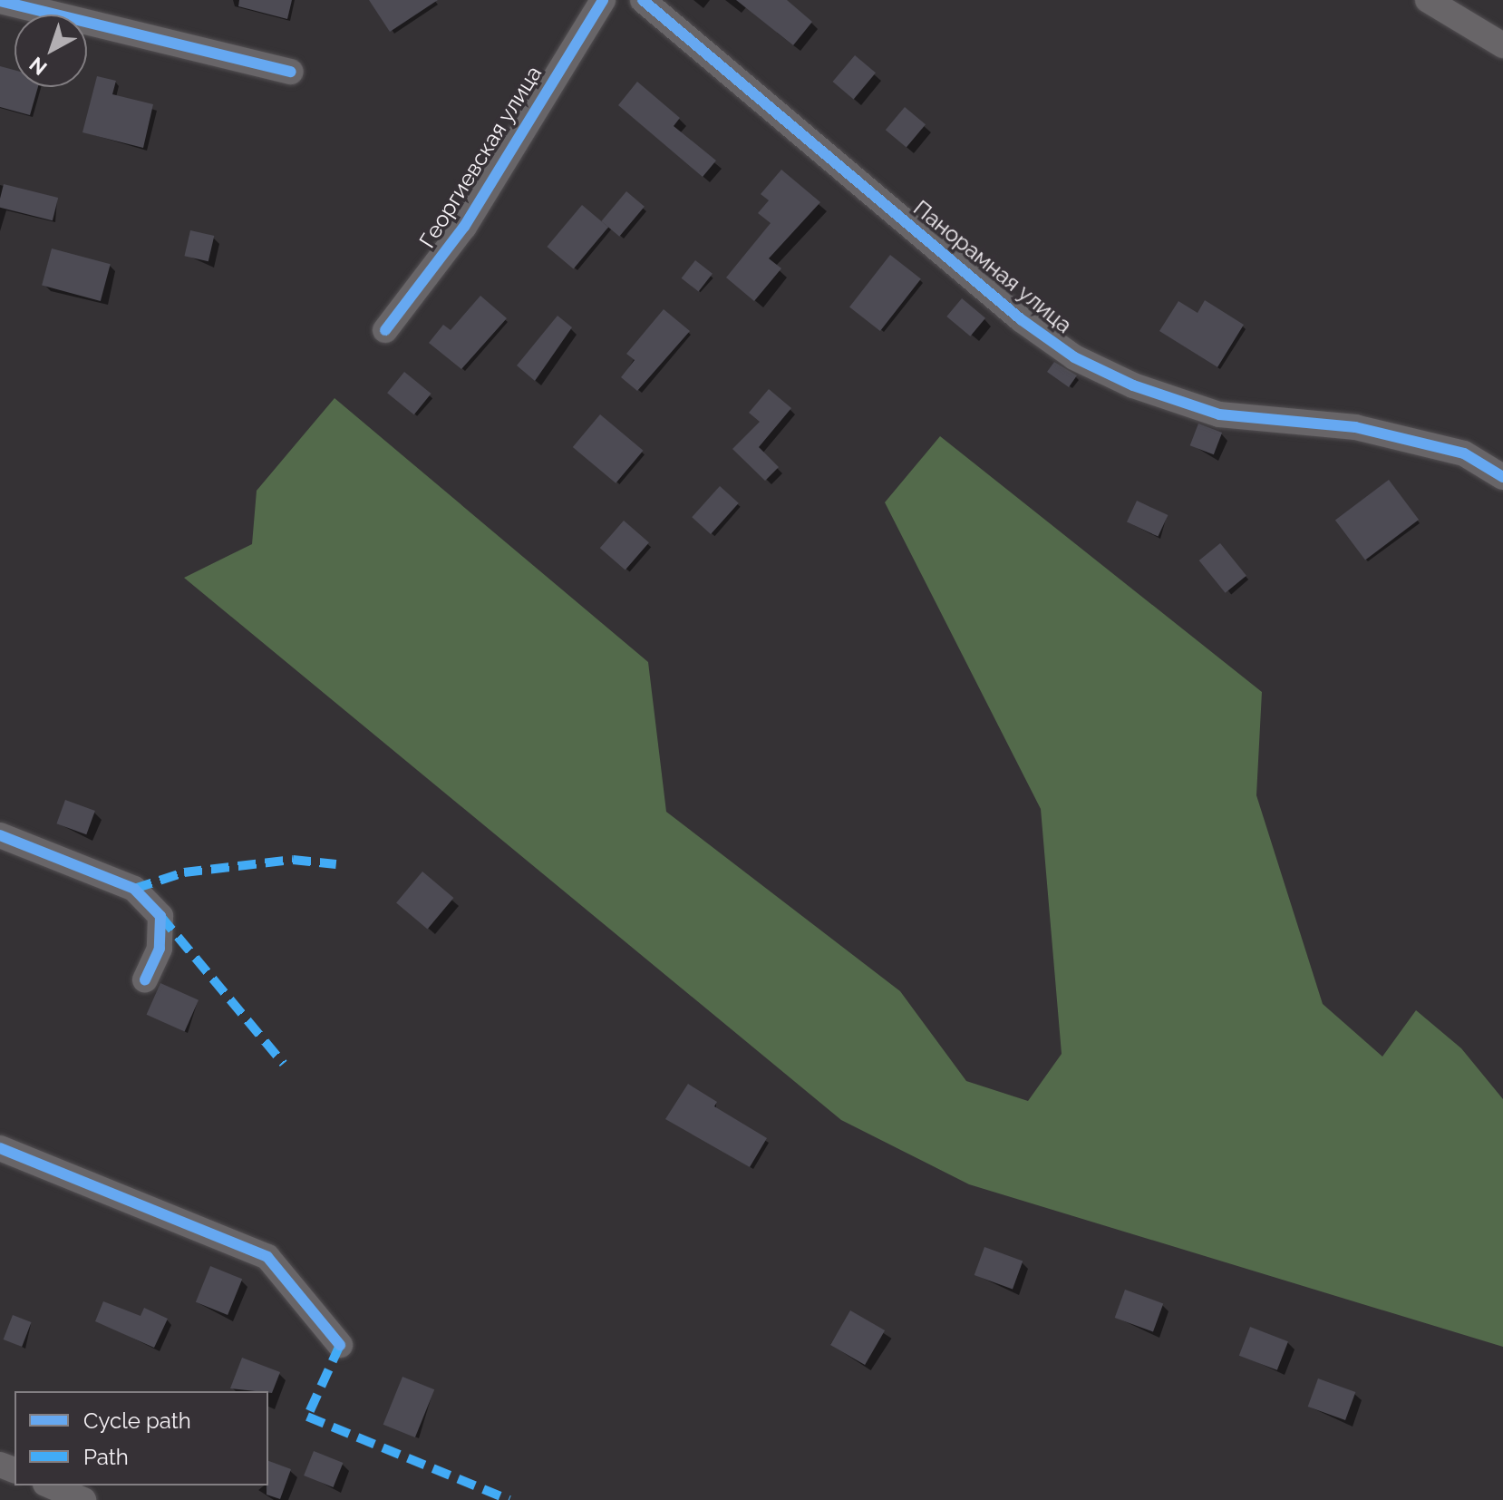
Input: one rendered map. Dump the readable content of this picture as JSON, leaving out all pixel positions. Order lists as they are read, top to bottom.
{
  "streets": {
    "street": ["Георгиевская улица", "Панорамная улица"]
  },
  "legend": ["Cycle path", "Path"],
  "north": "bottom left"
}
